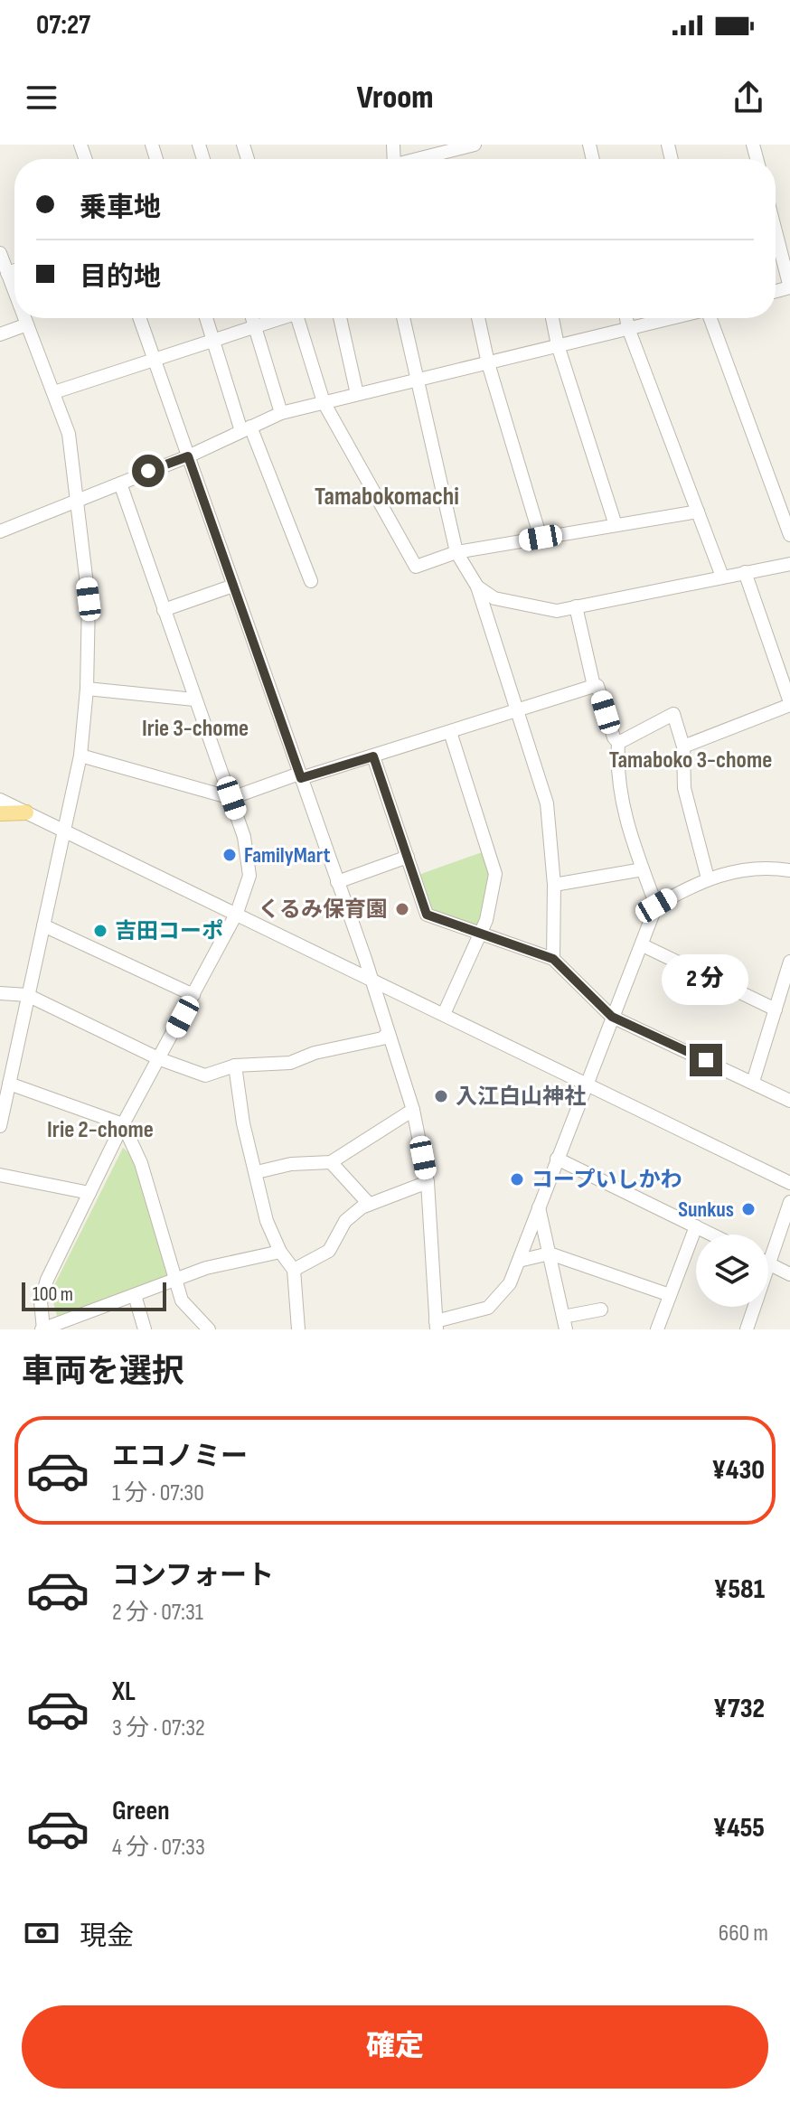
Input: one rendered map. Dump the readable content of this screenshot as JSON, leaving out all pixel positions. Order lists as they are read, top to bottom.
{
  "districts": [
    "Tamabokomachi",
    "Irie 3-chome",
    "Tamaboko 3-chome",
    "Irie 2-chome"
  ],
  "places": [
    "FamilyMart",
    "くるみ保育園",
    "吉田コーポ",
    "入江白山神社",
    "コープいしかわ",
    "Sunkus"
  ],
  "scale_bar": "100 m",
  "page": {
    "status": "07:27",
    "header": "Vroom",
    "banner": ["乗車地", "目的地"],
    "bubble": "2 分",
    "scale": "100 m",
    "heading": "車両を選択",
    "list": [
      {
        "name": "エコノミー",
        "note": "1 分 · 07:30",
        "value": "¥430"
      },
      {
        "name": "コンフォート",
        "note": "2 分 · 07:31",
        "value": "¥581"
      },
      {
        "name": "XL",
        "note": "3 分 · 07:32",
        "value": "¥732"
      },
      {
        "name": "Green",
        "note": "4 分 · 07:33",
        "value": "¥455"
      }
    ],
    "pay": ["現金", "660 m"],
    "buttons": "確定"
  }
}
